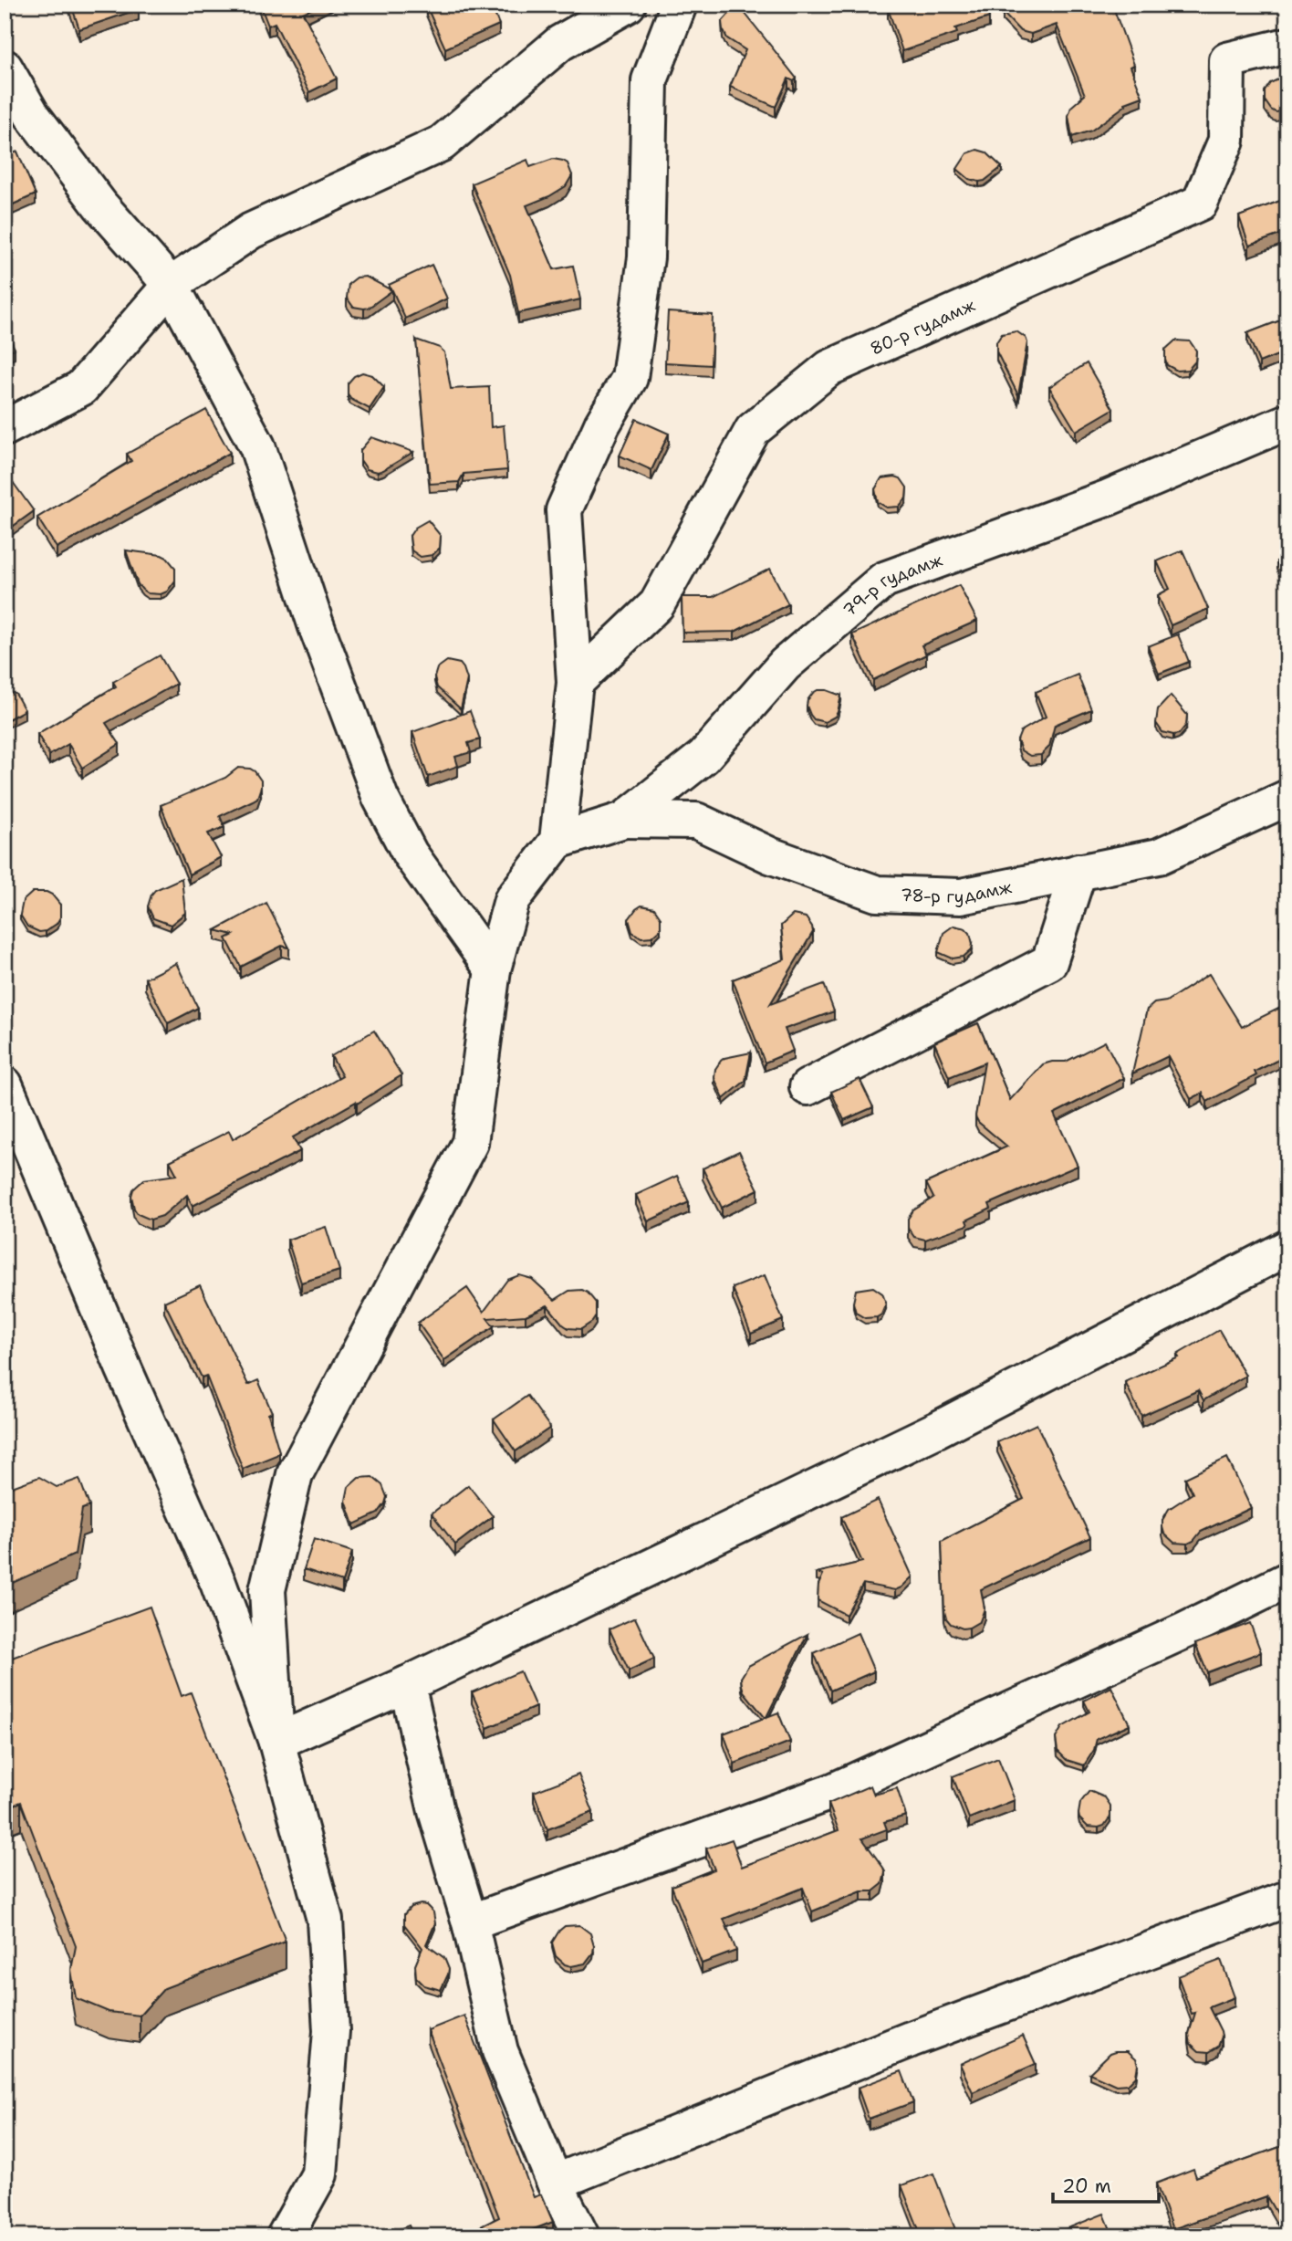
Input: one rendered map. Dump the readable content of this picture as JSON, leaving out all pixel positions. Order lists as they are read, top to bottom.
{
  "streets": {
    "street": ["80-р гудамж", "79-р гудамж", "78-р гудамж"]
  },
  "crossings": [
    ["79-р гудамж", "78-р гудамж"]
  ],
  "scale_bar": "20 m"
}
